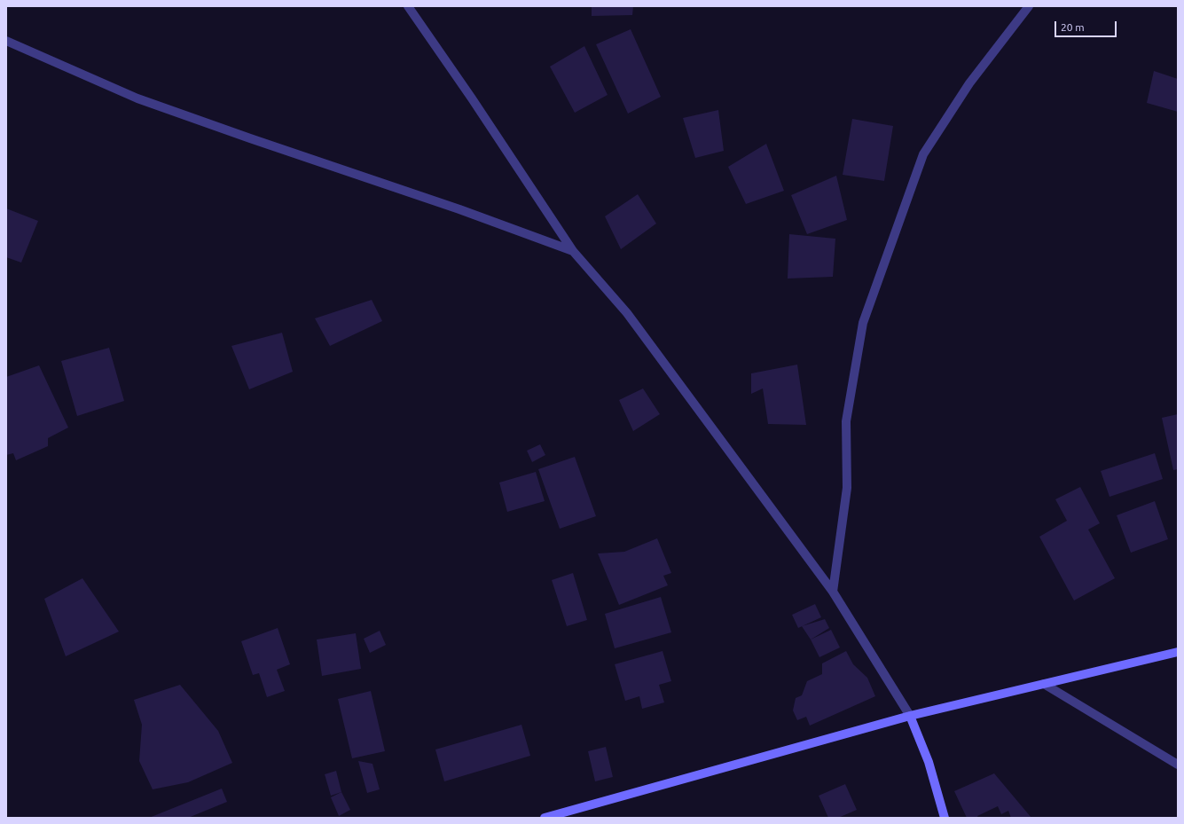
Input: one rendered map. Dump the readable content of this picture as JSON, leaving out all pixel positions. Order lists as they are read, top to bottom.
{
  "scale_bar": "20 m"
}
